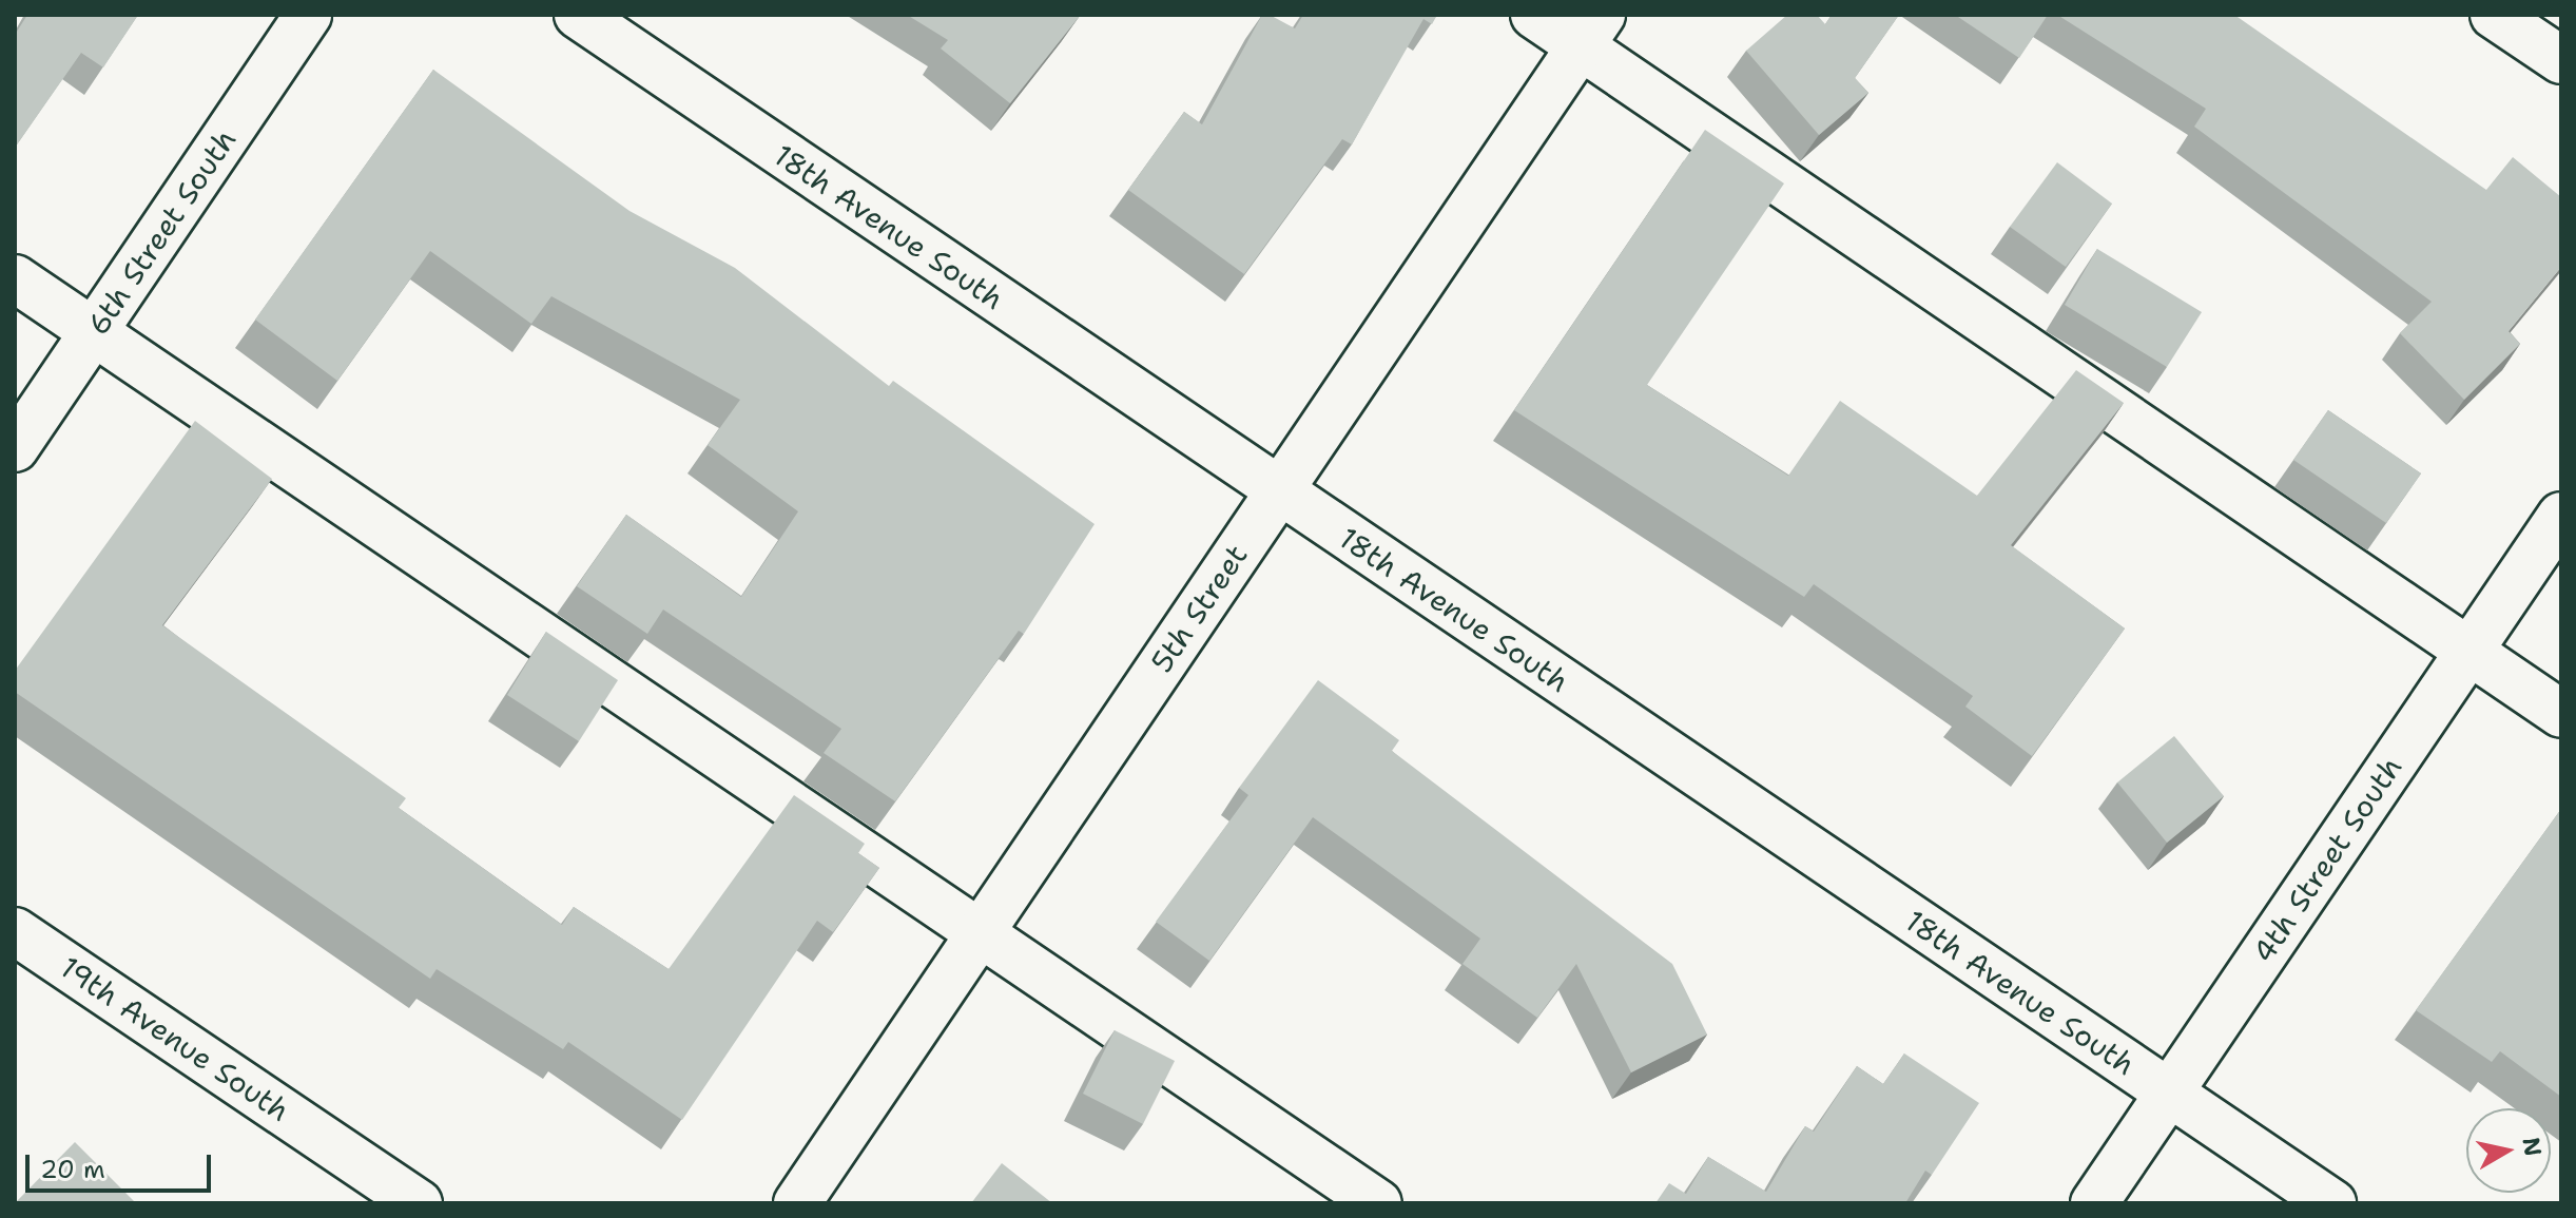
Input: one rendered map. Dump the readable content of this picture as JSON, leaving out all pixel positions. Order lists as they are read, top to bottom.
{
  "streets": {
    "street": [
      "18th Avenue South",
      "6th Street South",
      "5th Street",
      "4th Street South",
      "19th Avenue South"
    ]
  },
  "crossings": [
    ["18th Avenue South", "5th Street"],
    ["18th Avenue South", "4th Street South"]
  ],
  "scale_bar": "20 m",
  "north": "right"
}
